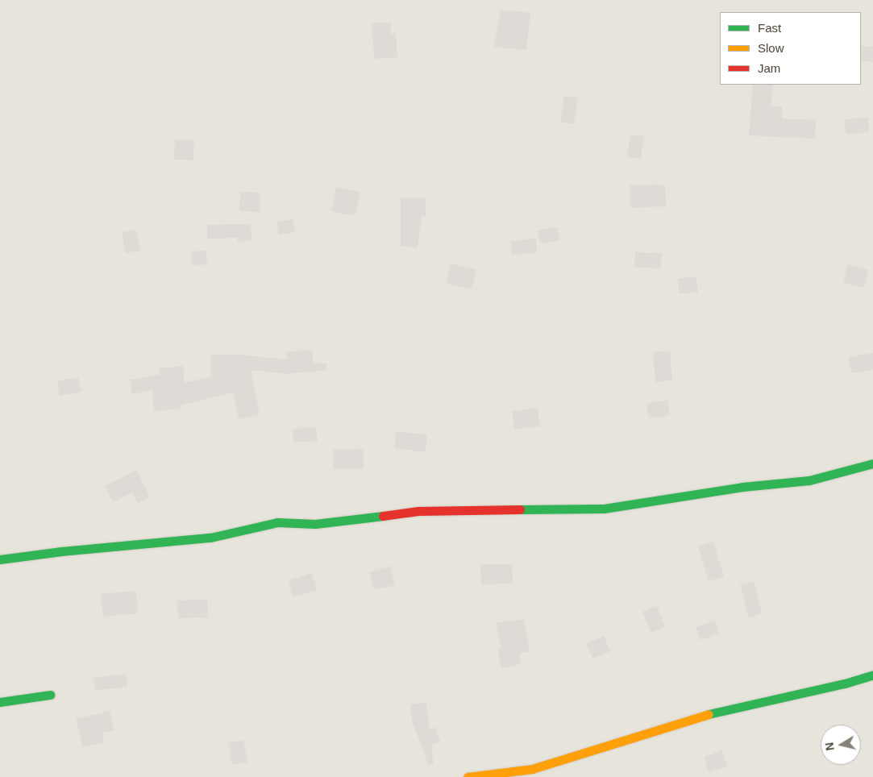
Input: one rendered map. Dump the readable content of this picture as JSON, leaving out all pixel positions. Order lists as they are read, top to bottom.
{
  "legend": ["Fast", "Slow", "Jam"],
  "north": "left"
}
